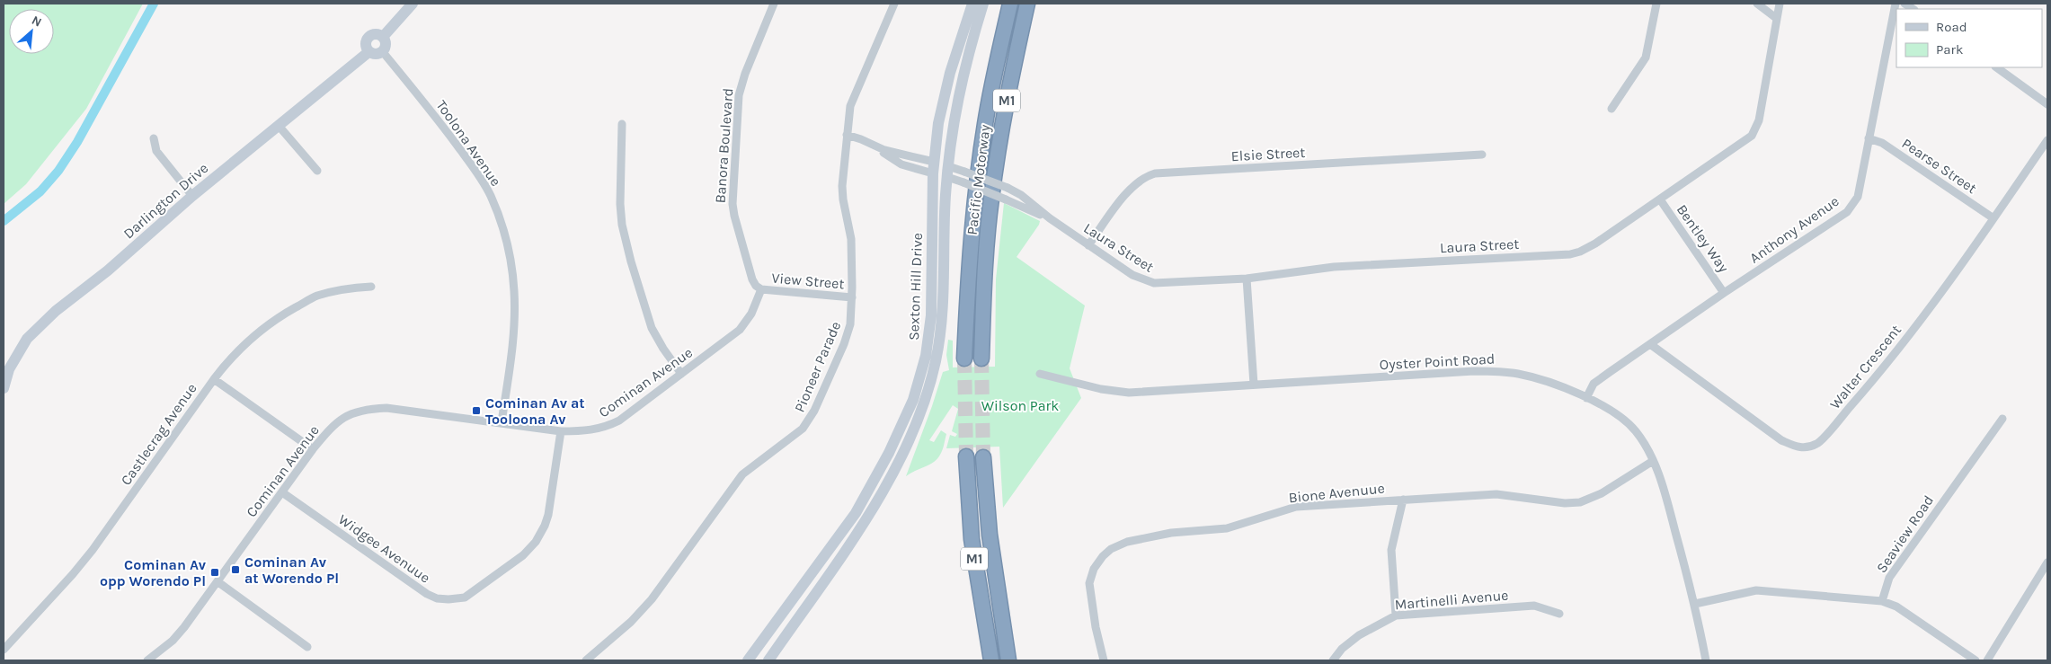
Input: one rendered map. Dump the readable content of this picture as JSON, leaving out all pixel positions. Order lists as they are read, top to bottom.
{
  "streets": {
    "highway": ["M1", "Pacific Motorway"],
    "street": [
      "Toolona Avenue",
      "Banora Boulevard",
      "Elsie Street",
      "Pearse Street",
      "Darlington Drive",
      "Anthony Avenue",
      "Bentley Way",
      "Laura Street",
      "View Street",
      "Sexton Hill Drive",
      "Oyster Point Road",
      "Pioneer Parade",
      "Walter Crescent",
      "Cominan Avenue",
      "Castlecrag Avenue",
      "Bione Avenuue",
      "Seaview Road",
      "Widgee Avenuue",
      "Martinelli Avenue"
    ]
  },
  "crossings": [
    ["Toolona Avenue", "Darlington Drive"],
    ["Toolona Avenue", "Cominan Avenue"],
    ["Banora Boulevard", "View Street"],
    ["Banora Boulevard", "Cominan Avenue"],
    ["Elsie Street", "Laura Street"],
    ["Pearse Street", "Anthony Avenue"],
    ["Pearse Street", "Walter Crescent"],
    ["Anthony Avenue", "Bentley Way"],
    ["Anthony Avenue", "Oyster Point Road"],
    ["Anthony Avenue", "Walter Crescent"],
    ["Bentley Way", "Laura Street"],
    ["Laura Street", "Sexton Hill Drive"],
    ["View Street", "Pioneer Parade"],
    ["View Street", "Cominan Avenue"],
    ["Oyster Point Road", "Bione Avenuue"],
    ["Cominan Avenue", "Widgee Avenuue"]
  ],
  "parks": ["Wilson Park"],
  "places": {
    "transit": ["Cominan Av at Tooloona Av", "Cominan Av at Worendo Pl", "Cominan Av opp Worendo Pl"]
  },
  "legend": ["Road", "Park"],
  "north": "top right"
}
